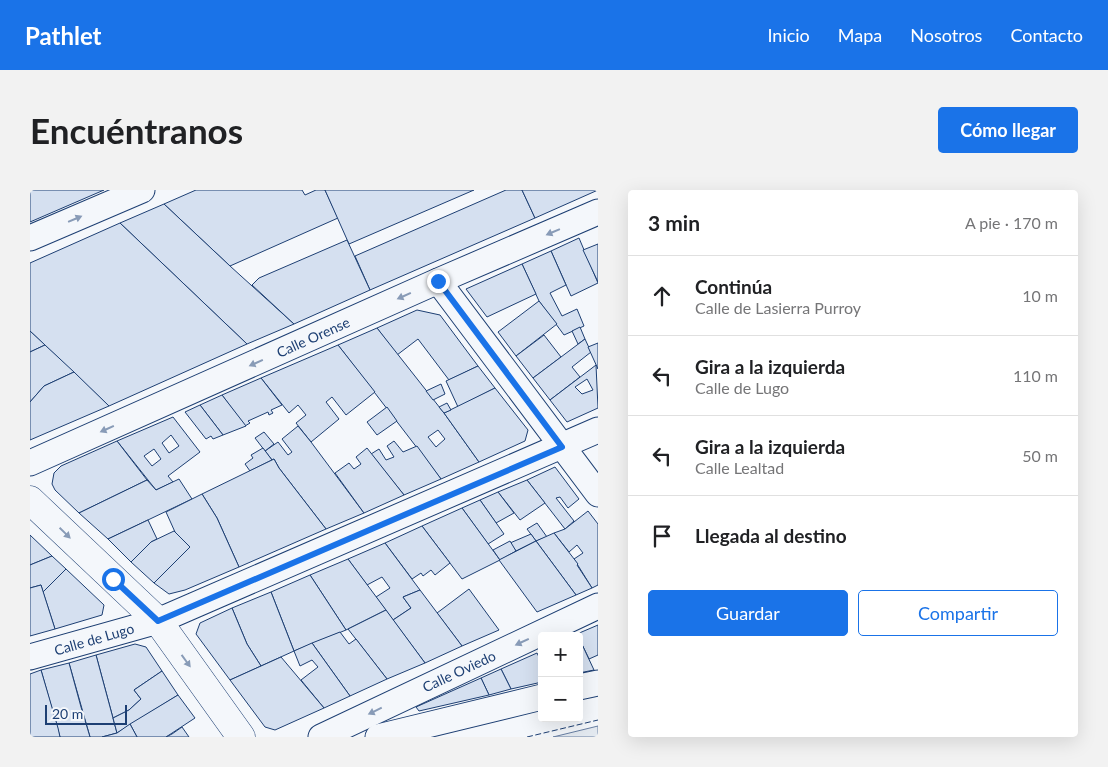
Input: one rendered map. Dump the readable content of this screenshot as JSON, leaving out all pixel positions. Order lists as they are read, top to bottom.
{
  "streets": {
    "street": ["Calle Orense", "Calle de Lugo", "Calle Oviedo"]
  },
  "one_way": ["Calle Orense"],
  "scale_bar": "20 m",
  "page": {
    "header": "Pathlet",
    "nav": [
      "Inicio",
      "Mapa",
      "Nosotros",
      "Contacto"
    ],
    "buttons": [
      "Cómo llegar",
      ["Guardar", "Compartir"]
    ],
    "title": "Encuéntranos",
    "heading": ["3 min", "A pie · 170 m"],
    "list": [
      ["Continúa", "Calle de Lasierra Purroy", "10 m"],
      ["Gira a la izquierda", "Calle de Lugo", "110 m"],
      ["Gira a la izquierda", "Calle Lealtad", "50 m"],
      "Llegada al destino"
    ],
    "map_buttons": ["+", "−"],
    "scale": "20 m"
  }
}
